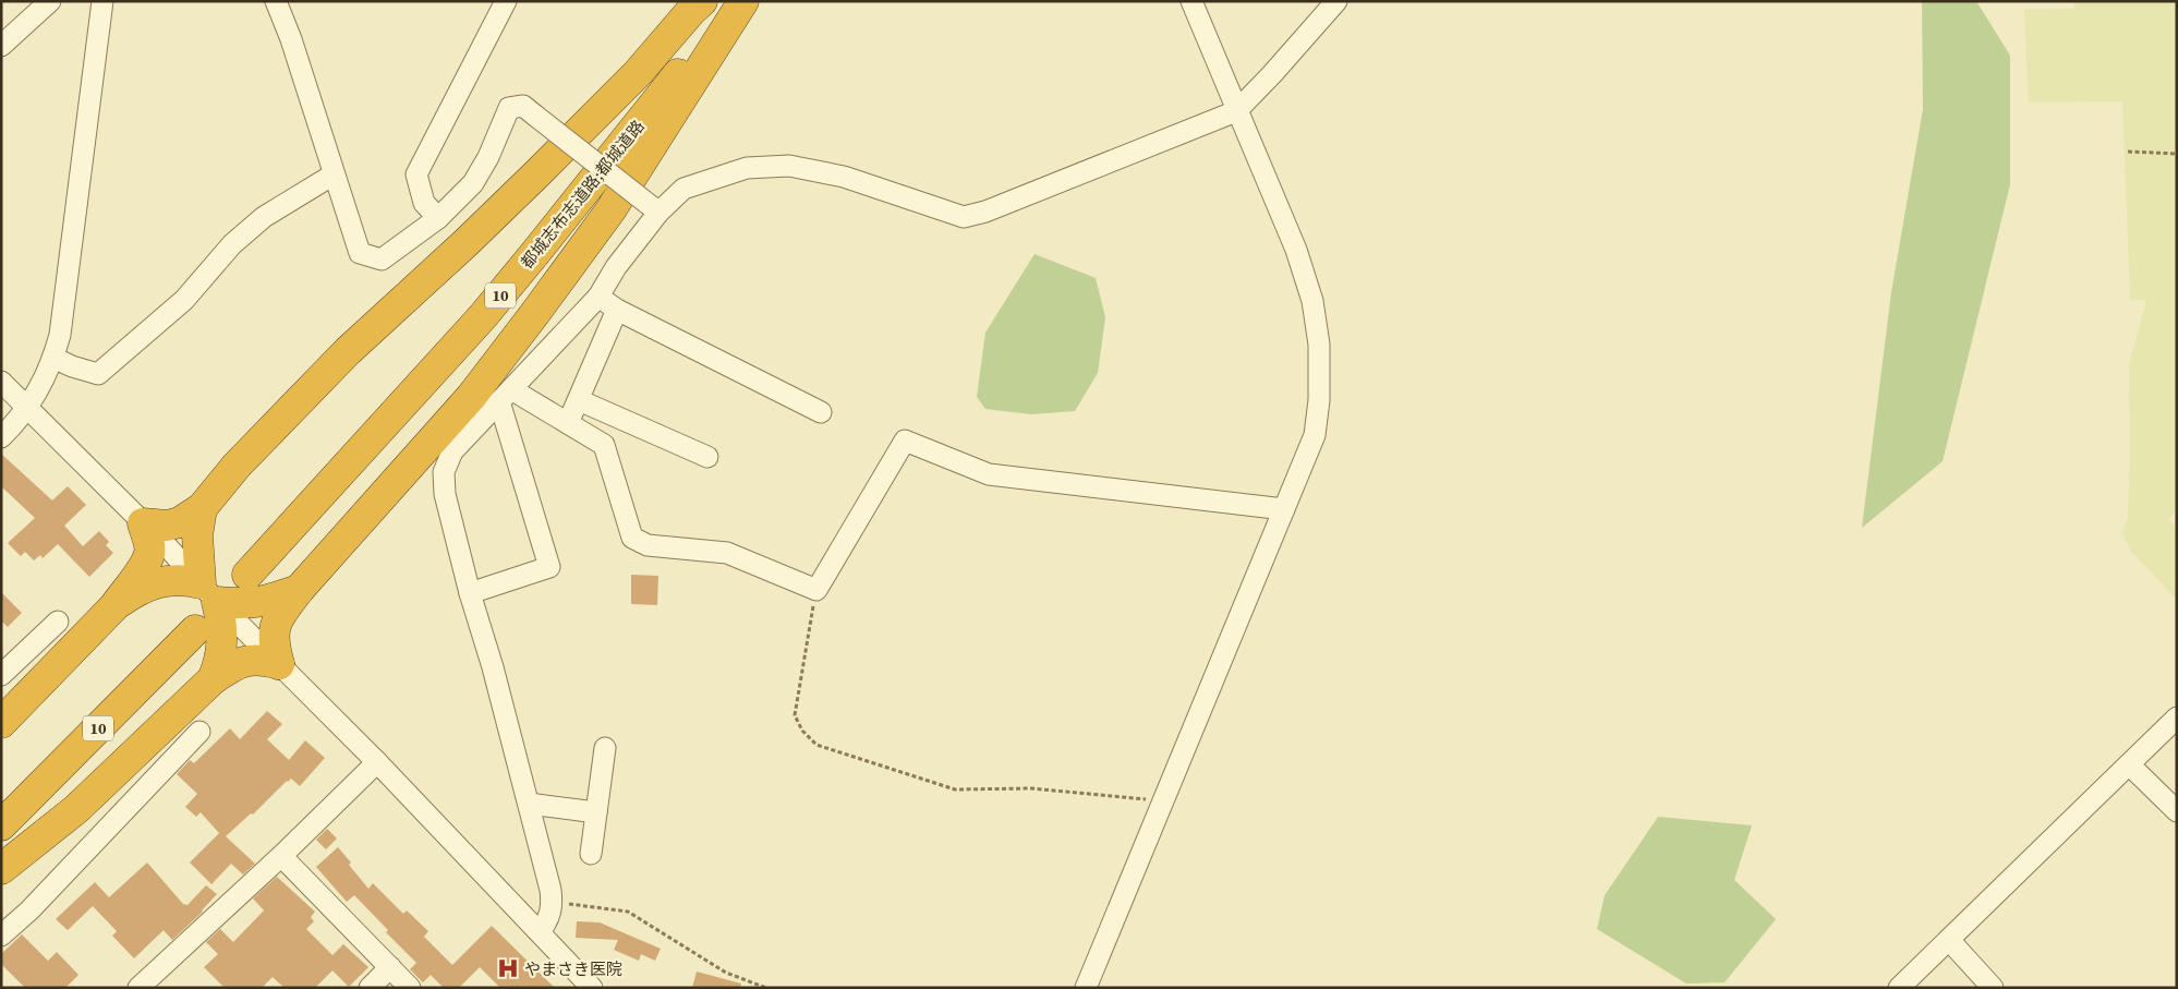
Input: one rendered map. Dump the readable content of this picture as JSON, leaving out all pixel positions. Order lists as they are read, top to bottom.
{
  "streets": {
    "highway": ["都城志布志道路;都城道路", "10"]
  },
  "places": {
    "hospital": ["やまさき医院"]
  }
}
